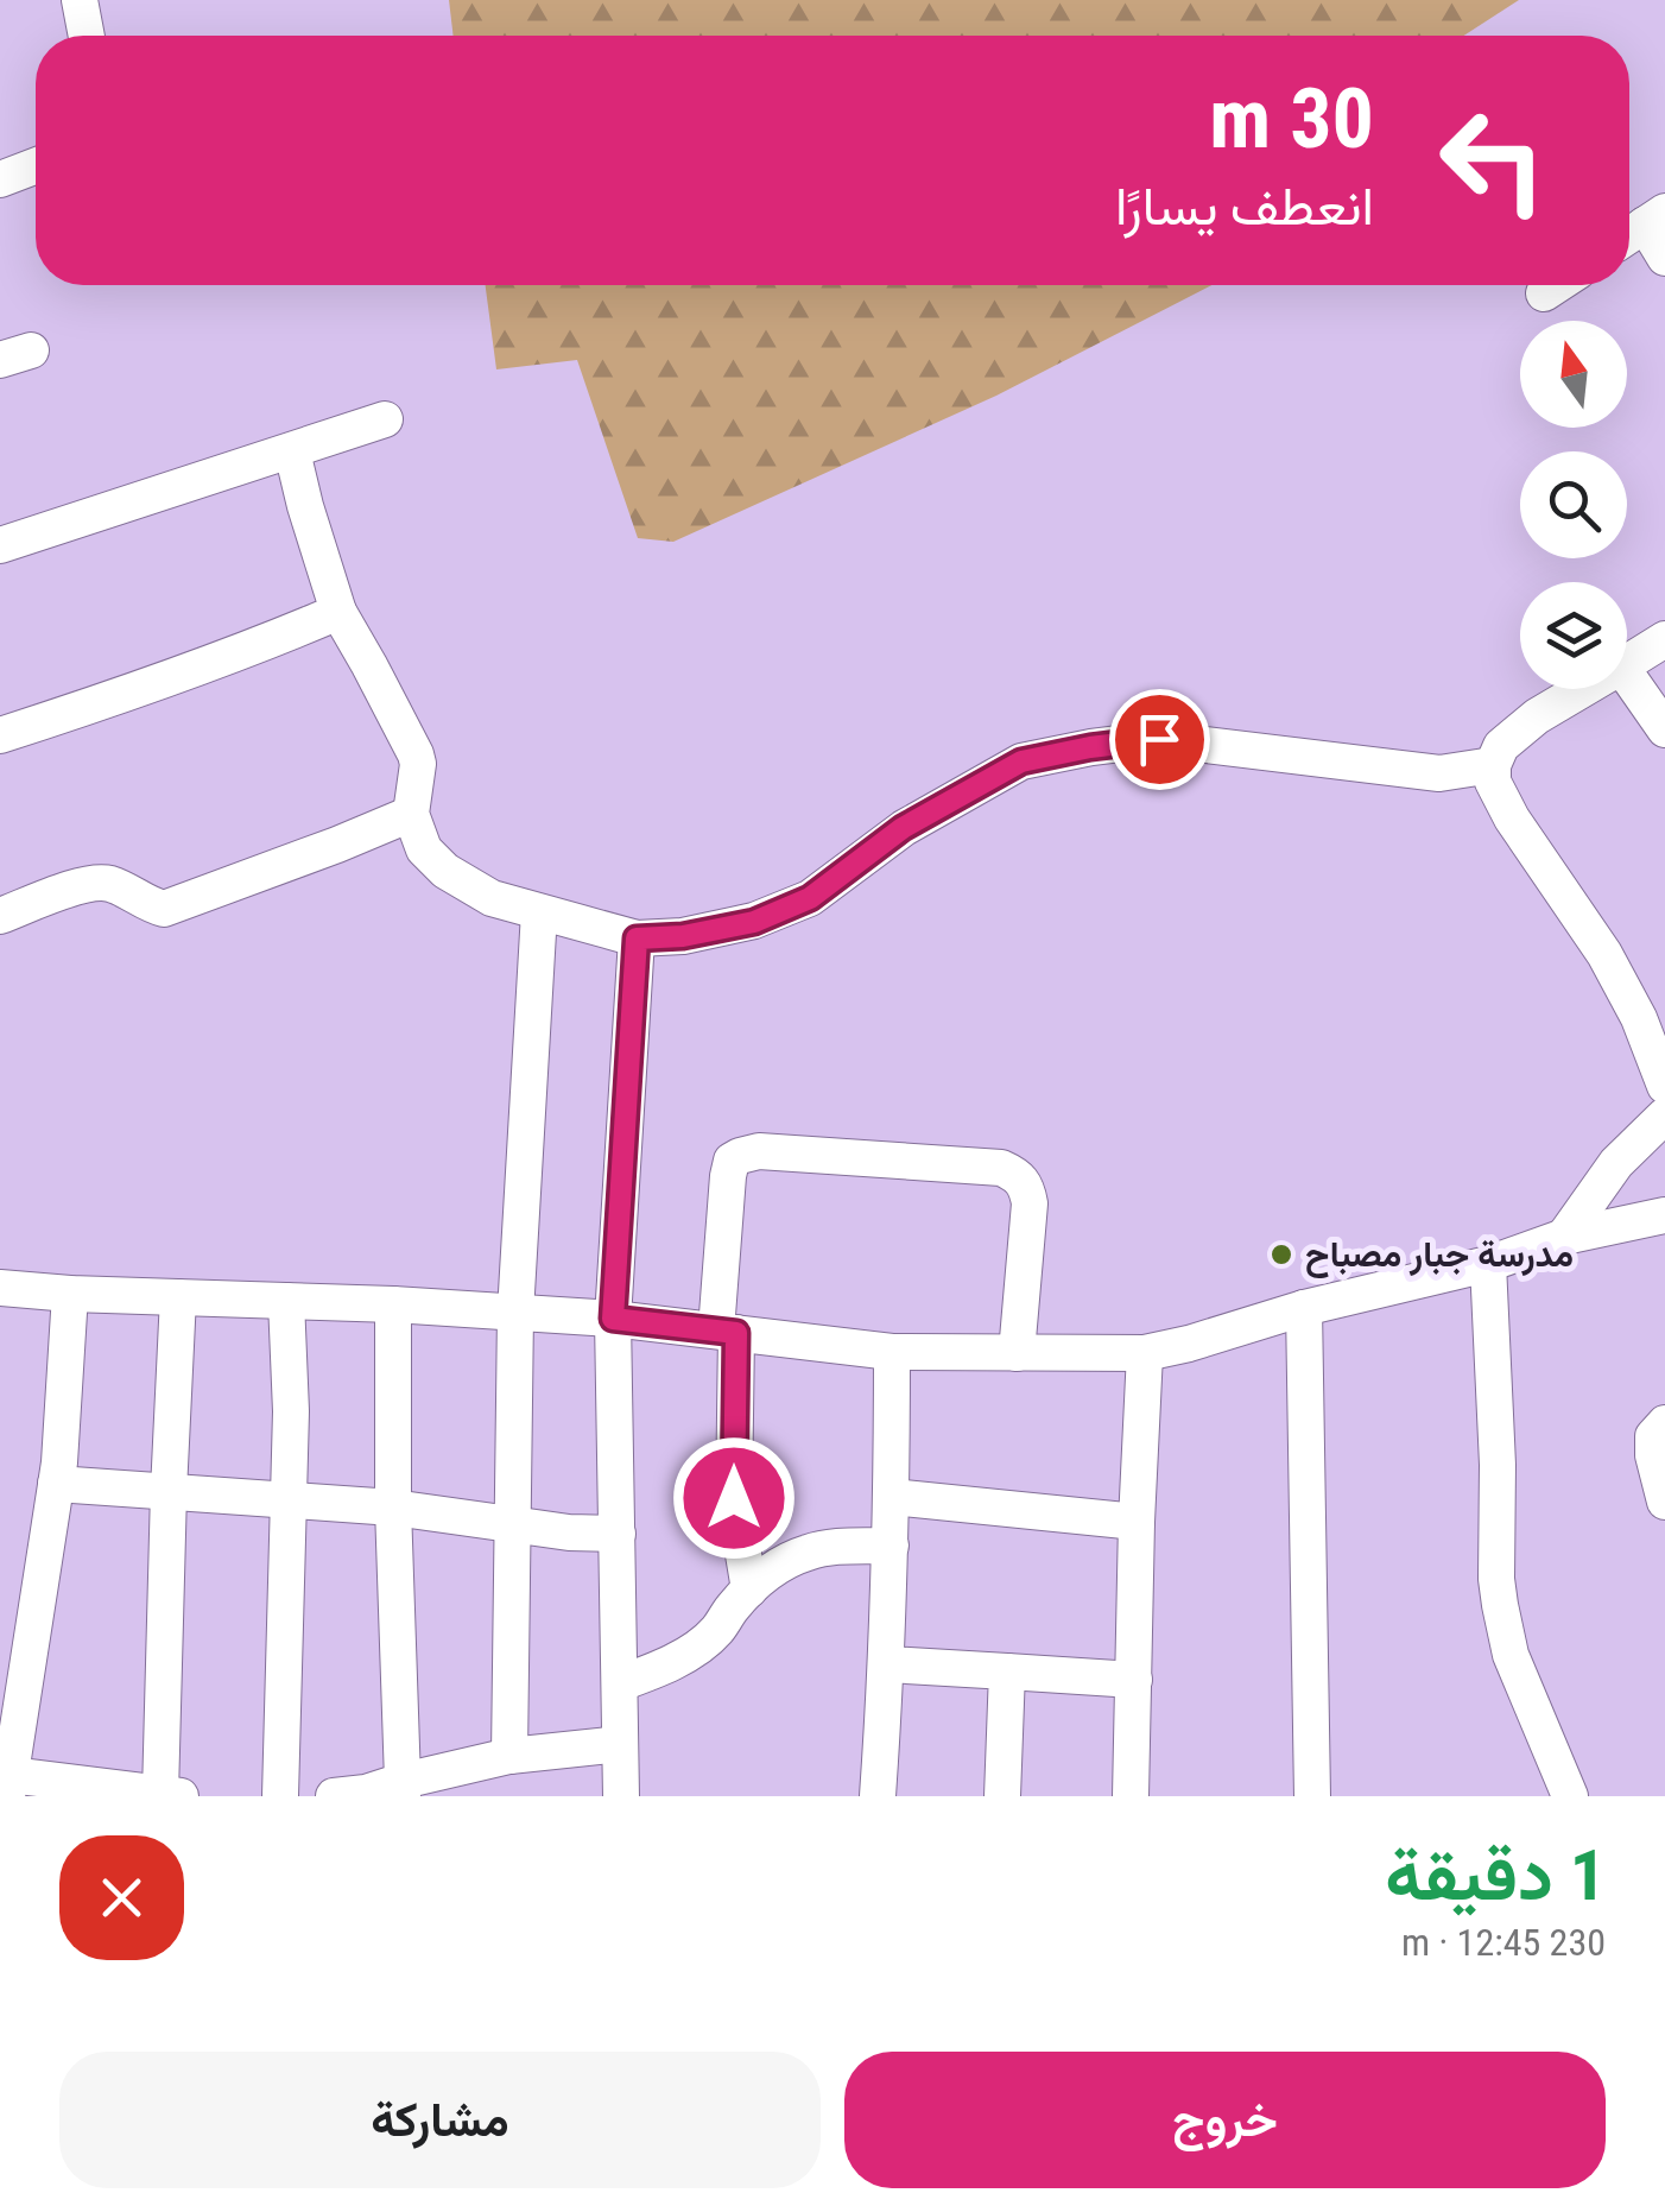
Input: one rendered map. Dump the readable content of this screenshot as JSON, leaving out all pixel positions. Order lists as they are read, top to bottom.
{
  "places": ["مدرسة جبار مصباح"],
  "north": "top",
  "page": {
    "turn": ["30 m", "انعطف يسارًا"],
    "heading": ["1 دقيقة", "230 m · 12:45"],
    "buttons": ["خروج", "مشاركة"]
  }
}
